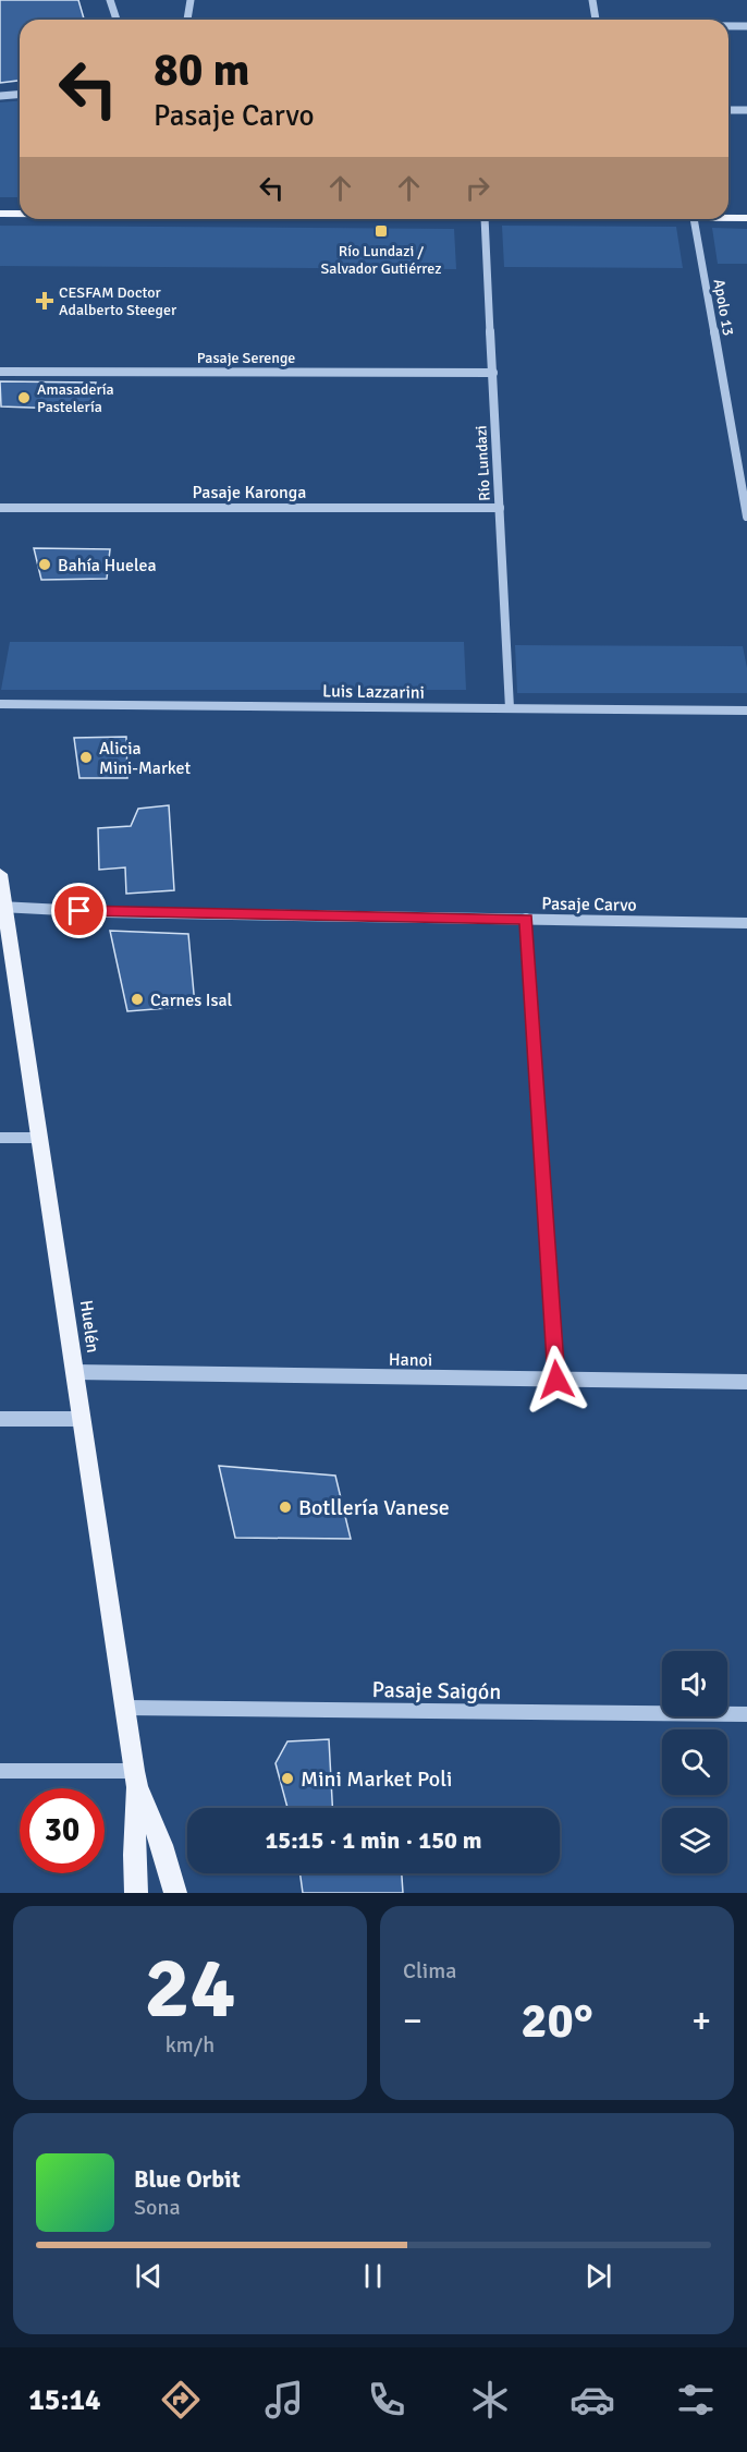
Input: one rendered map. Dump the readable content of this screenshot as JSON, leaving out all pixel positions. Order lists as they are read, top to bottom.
{
  "streets": {
    "main road": ["Huelén"],
    "street": [
      "Apolo 13",
      "Pasaje Serenge",
      "Río Lundazi",
      "Pasaje Karonga",
      "Luis Lazzarini",
      "Pasaje Carvo",
      "Hanoi",
      "Pasaje Saigón"
    ]
  },
  "crossings": [
    ["Pasaje Serenge", "Río Lundazi"],
    ["Río Lundazi", "Pasaje Karonga"],
    ["Río Lundazi", "Luis Lazzarini"],
    ["Pasaje Carvo", "Huelén"],
    ["Huelén", "Hanoi"],
    ["Huelén", "Pasaje Saigón"]
  ],
  "places": {
    "transit": ["Río Lundazi / Salvador Gutiérrez"],
    "health": ["CESFAM Doctor Adalberto Steeger"],
    "other": [
      "Amasadería Pastelería",
      "Bahía Huelea",
      "Alicia Mini-Market",
      "Carnes Isal",
      "Botllería Vanese",
      "Mini Market Poli"
    ]
  },
  "page": {
    "turn": ["80 m", "Pasaje Carvo"],
    "limit": "30",
    "trip": "15:15 · 1 min · 150 m",
    "tile": [
      ["24", "km/h"],
      "Clima"
    ],
    "heat": ["−", "20°", "+"],
    "song": ["Blue Orbit", "Sona"],
    "tabs": "15:14"
  }
}
